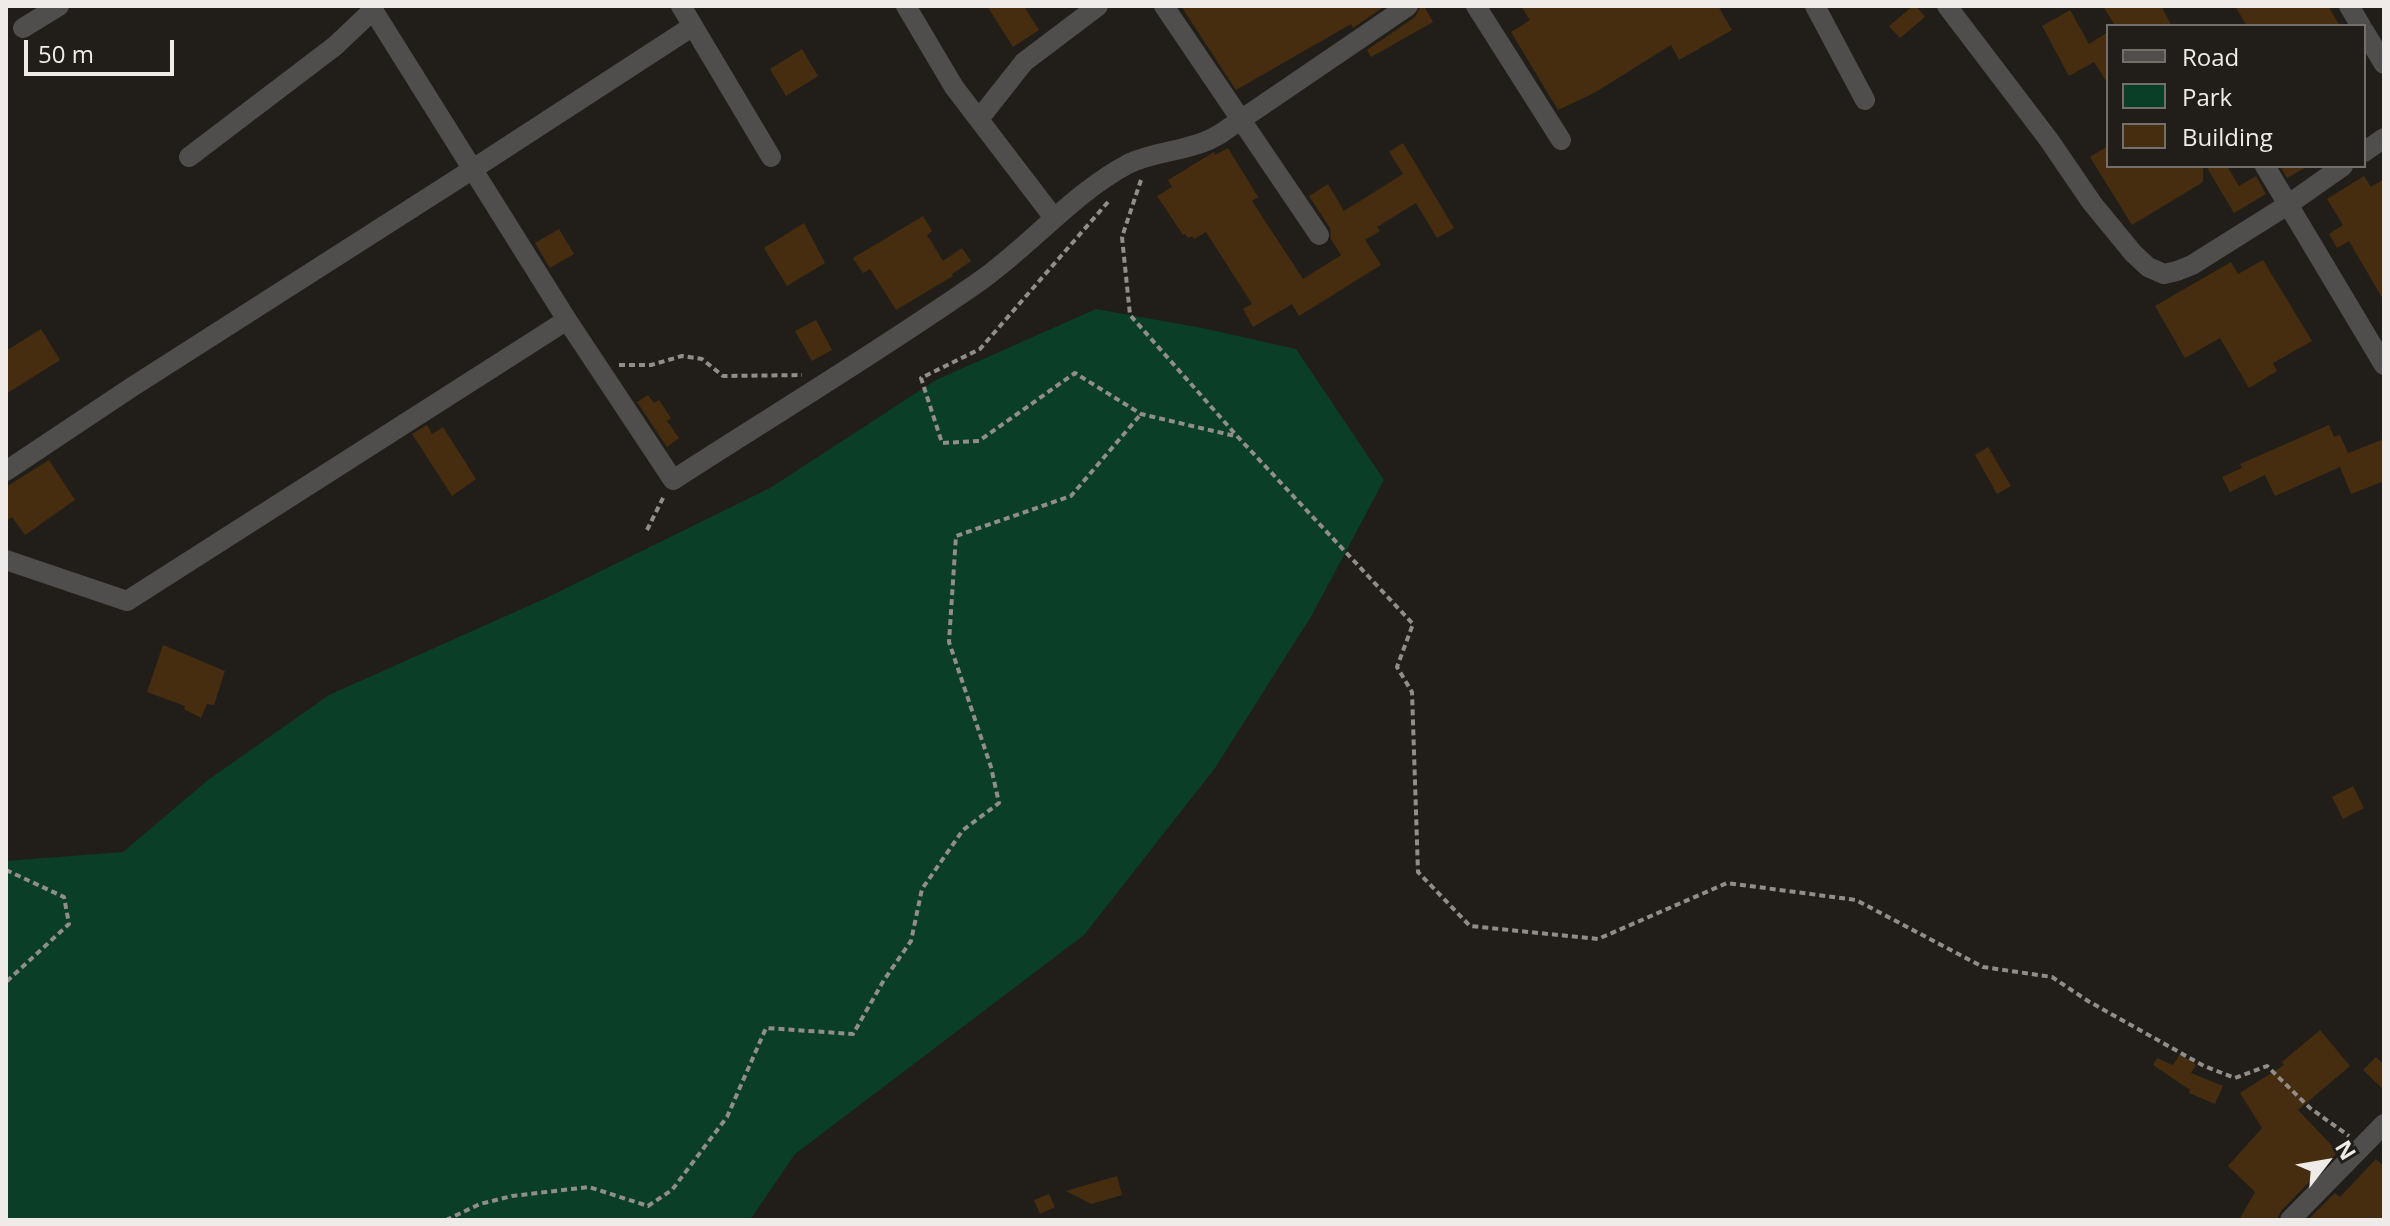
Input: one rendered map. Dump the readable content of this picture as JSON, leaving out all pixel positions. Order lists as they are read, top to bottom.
{
  "legend": ["Road", "Park", "Building"],
  "scale_bar": "50 m",
  "north": "top right"
}
